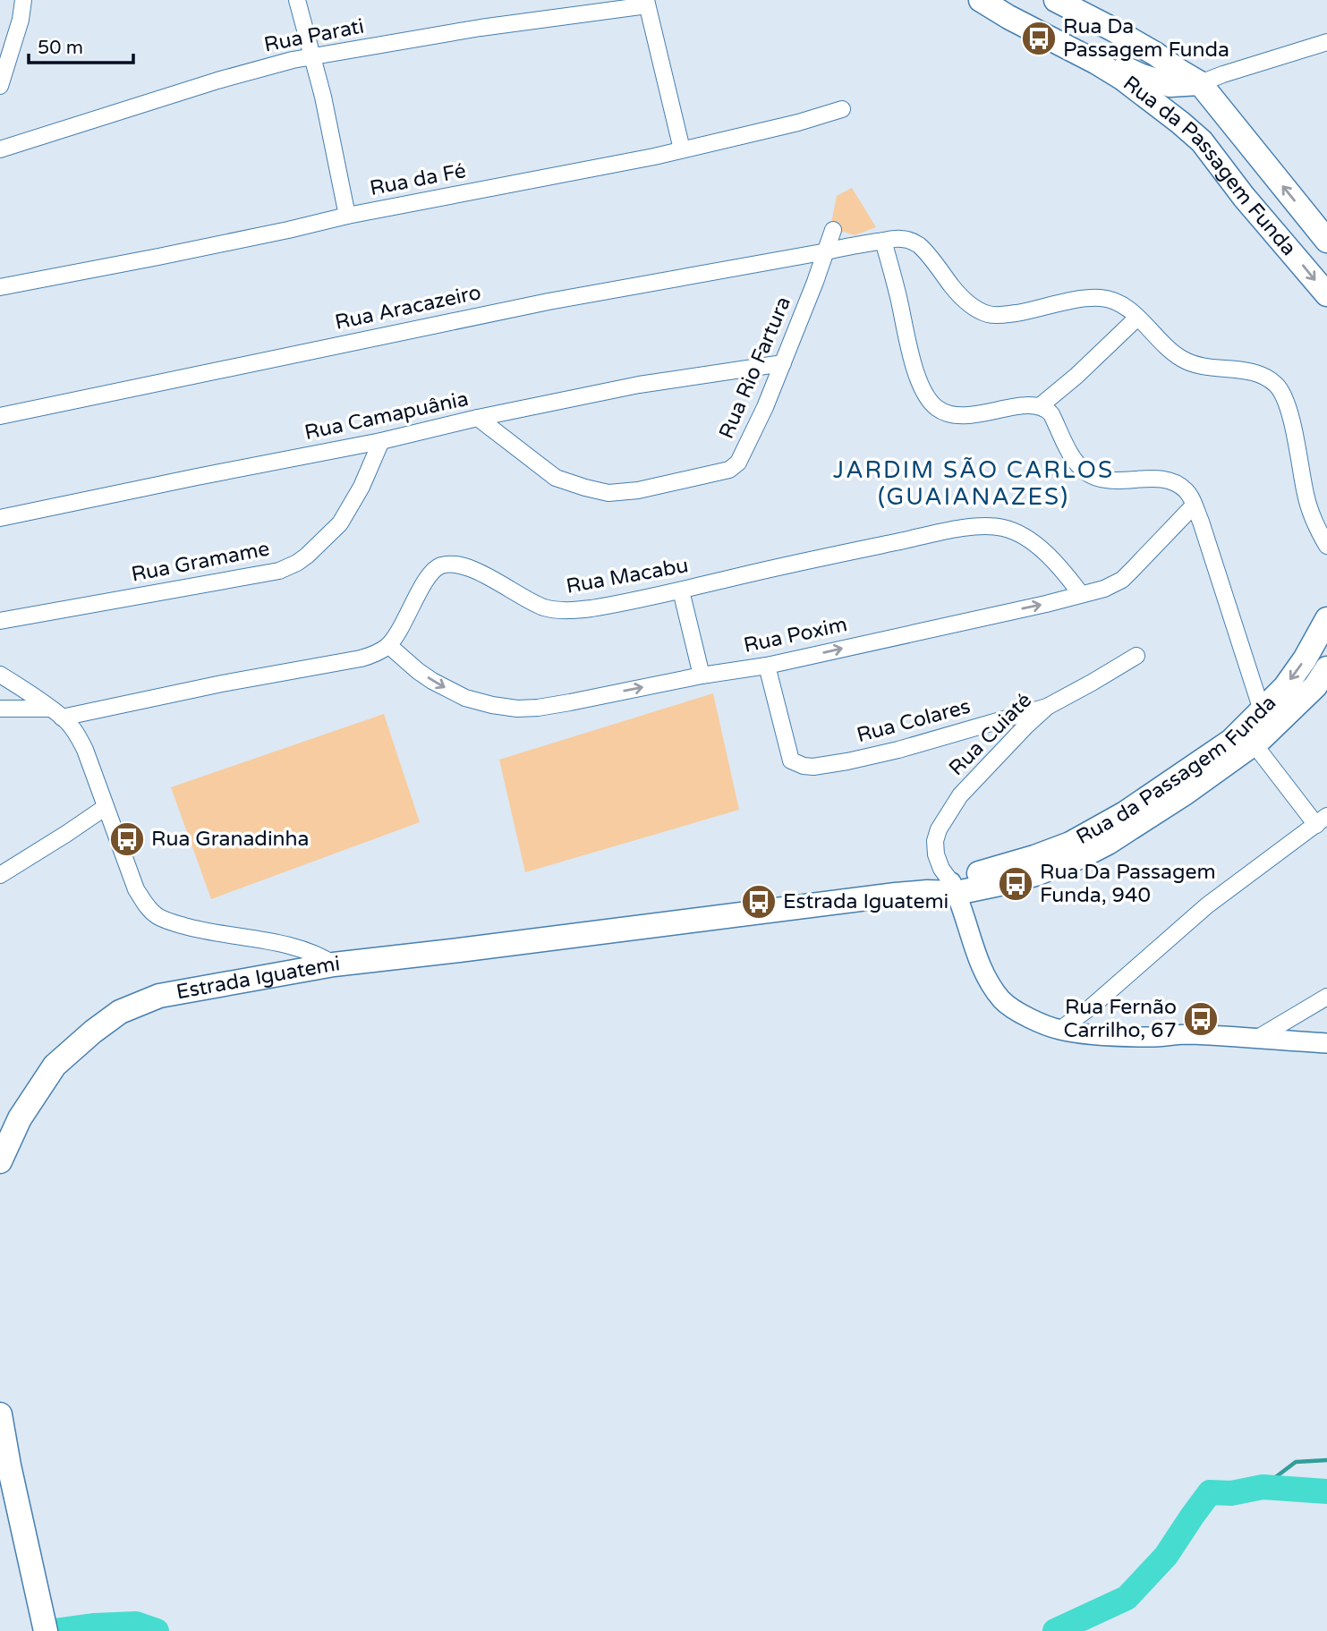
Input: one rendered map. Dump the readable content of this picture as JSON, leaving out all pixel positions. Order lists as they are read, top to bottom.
{
  "streets": {
    "main road": ["Rua da Passagem Funda", "Estrada Iguatemi"],
    "street": [
      "Rua Parati",
      "Rua da Fé",
      "Rua Aracazeiro",
      "Rua Rio Fartura",
      "Rua Camapuânia",
      "Rua Gramame",
      "Rua Macabu",
      "Rua Poxim",
      "Rua Colares",
      "Rua Cuiaté"
    ]
  },
  "crossings": [
    ["Rua da Passagem Funda", "Rua Cuiaté"],
    ["Rua da Passagem Funda", "Estrada Iguatemi"],
    ["Rua Aracazeiro", "Rua Rio Fartura"],
    ["Rua Rio Fartura", "Rua Camapuânia"],
    ["Rua Camapuânia", "Rua Gramame"],
    ["Rua Macabu", "Rua Poxim"],
    ["Rua Poxim", "Rua Colares"],
    ["Rua Colares", "Rua Cuiaté"],
    ["Rua Cuiaté", "Estrada Iguatemi"]
  ],
  "one_way": ["Rua Poxim"],
  "districts": ["JARDIM SÃO CARLOS (GUAIANAZES)"],
  "places": {
    "bus stop": [
      "Rua Da Passagem Funda",
      "Rua Granadinha",
      "Rua Da Passagem Funda, 940",
      "Estrada Iguatemi",
      "Rua Fernão Carrilho, 67"
    ]
  },
  "scale_bar": "50 m"
}
